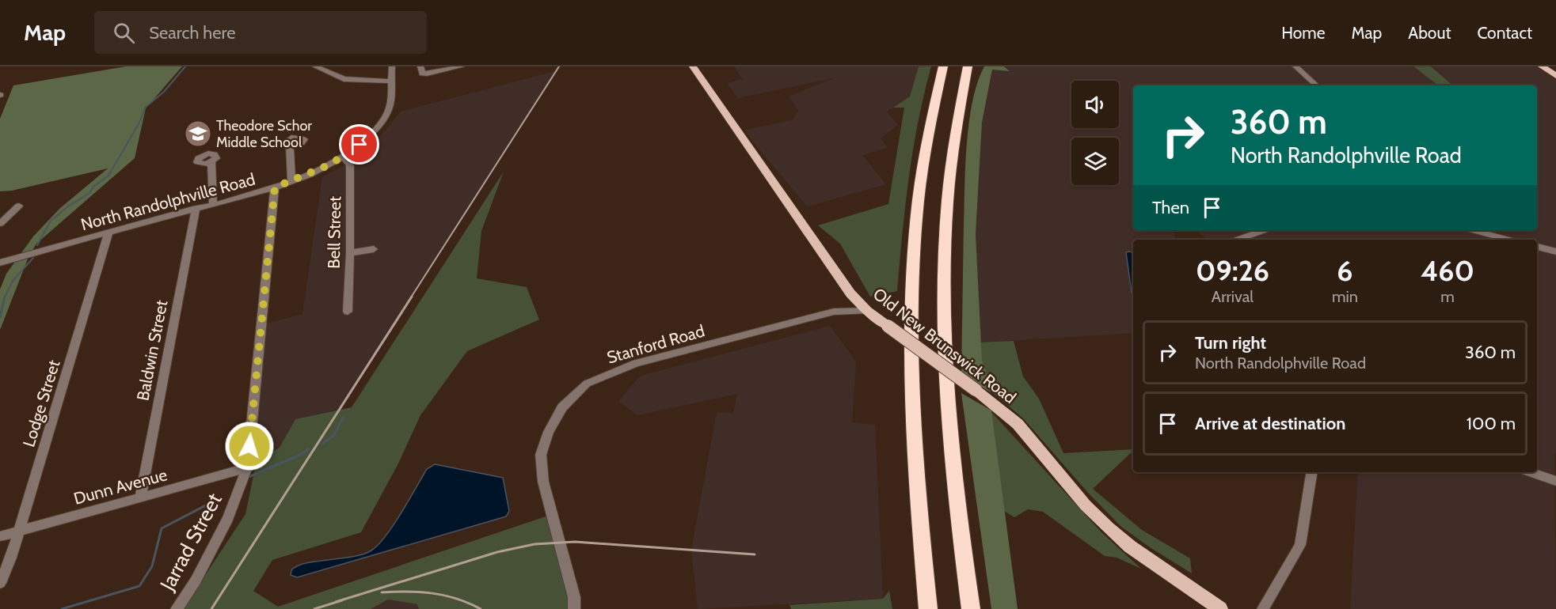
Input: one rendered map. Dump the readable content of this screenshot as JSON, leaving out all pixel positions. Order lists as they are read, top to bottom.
{
  "streets": {
    "main road": ["Old New Brunswick Road"],
    "street": [
      "North Randolphville Road",
      "Bell Street",
      "Stanford Road",
      "Baldwin Street",
      "Lodge Street",
      "Dunn Avenue",
      "Jarrad Street"
    ]
  },
  "crossings": [
    ["North Randolphville Road", "Bell Street"],
    ["North Randolphville Road", "Baldwin Street"],
    ["North Randolphville Road", "Lodge Street"],
    ["North Randolphville Road", "Jarrad Street"],
    ["Stanford Road", "Old New Brunswick Road"],
    ["Baldwin Street", "Dunn Avenue"],
    ["Lodge Street", "Dunn Avenue"],
    ["Dunn Avenue", "Jarrad Street"]
  ],
  "places": {
    "school or university": ["Theodore Schor Middle School"]
  },
  "page": {
    "header": "Map",
    "search": "Search here",
    "nav": [
      "Home",
      "Map",
      "About",
      "Contact"
    ],
    "turn": ["360 m", "North Randolphville Road"],
    "then": "Then",
    "eta": [
      "09:26",
      "Arrival",
      "6",
      "min",
      "460",
      "m"
    ],
    "list": [
      {
        "name": "Turn right",
        "note": "North Randolphville Road",
        "value": "360 m"
      },
      {
        "name": "Arrive at destination",
        "value": "100 m"
      }
    ]
  }
}
